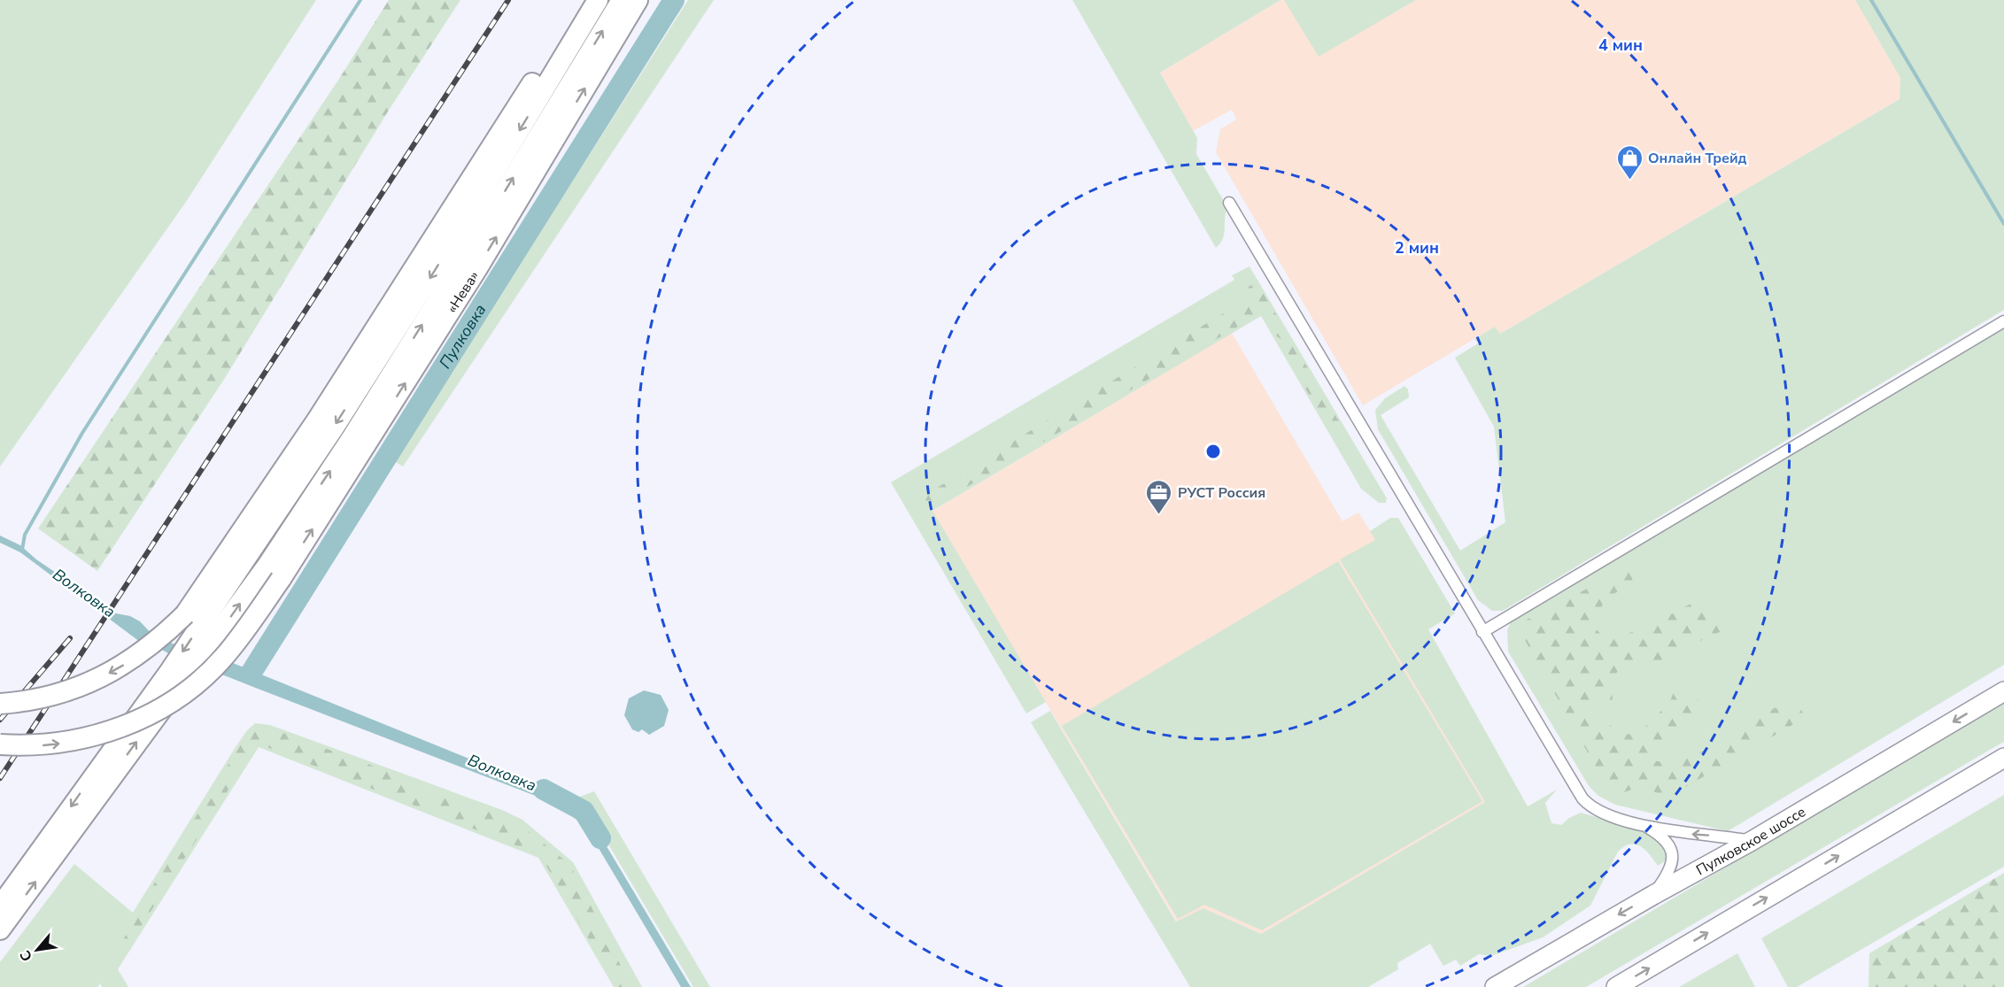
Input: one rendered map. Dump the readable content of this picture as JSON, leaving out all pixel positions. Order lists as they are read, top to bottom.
{
  "streets": {
    "highway": ["«Нева»", "Пулковское шоссе"]
  },
  "water": ["Пулковка", "Волковка"],
  "places": {
    "shop": ["Онлайн Трейд"],
    "office": ["РУСТ Россия"]
  },
  "north": "bottom left",
  "rings": ["4 мин", "2 мин"]
}
